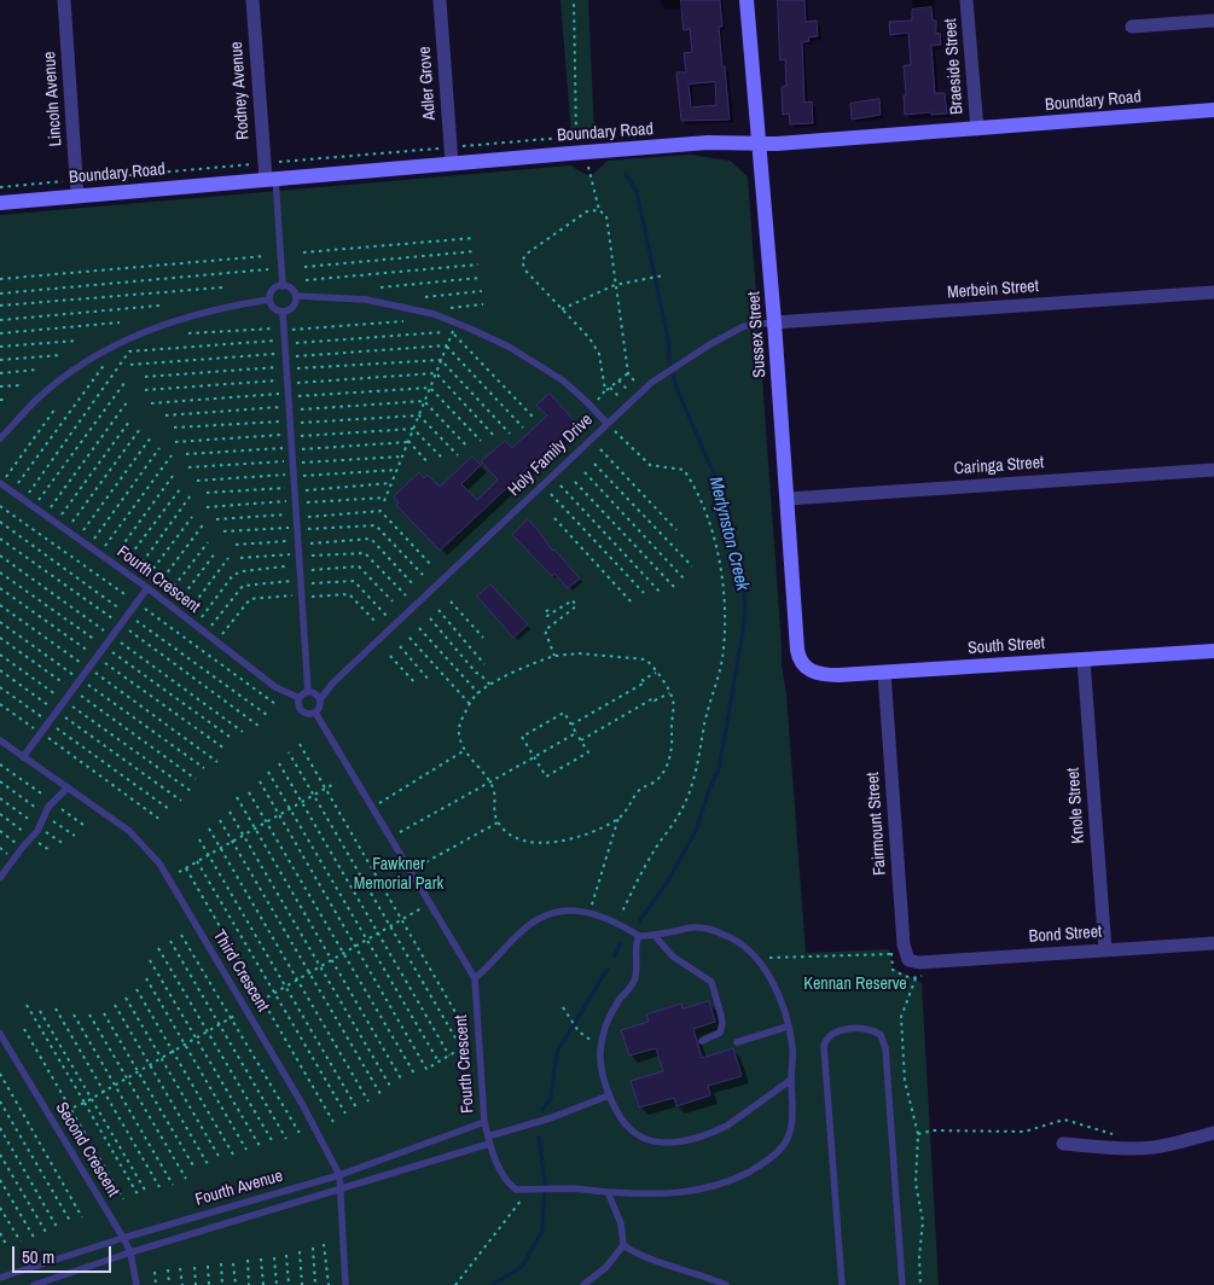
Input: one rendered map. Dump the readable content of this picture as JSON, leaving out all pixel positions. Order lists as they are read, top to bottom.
{
  "streets": {
    "main road": ["Boundary Road", "Sussex Street", "South Street"],
    "street": [
      "Braeside Street",
      "Adler Grove",
      "Rodney Avenue",
      "Lincoln Avenue",
      "Merbein Street",
      "Caringa Street",
      "Knole Street",
      "Fairmount Street",
      "Bond Street"
    ],
    "lane": [
      "Holy Family Drive",
      "Fourth Crescent",
      "Third Crescent",
      "Second Crescent",
      "Fourth Avenue"
    ]
  },
  "crossings": [
    ["Braeside Street", "Boundary Road"],
    ["Adler Grove", "Boundary Road"],
    ["Rodney Avenue", "Boundary Road"],
    ["Lincoln Avenue", "Boundary Road"],
    ["Boundary Road", "Sussex Street"],
    ["Merbein Street", "Sussex Street"],
    ["Sussex Street", "Caringa Street"],
    ["Sussex Street", "South Street"],
    ["Holy Family Drive", "Fourth Crescent"],
    ["Fourth Crescent", "Fourth Avenue"],
    ["South Street", "Knole Street"],
    ["South Street", "Fairmount Street"],
    ["Knole Street", "Bond Street"],
    ["Fairmount Street", "Bond Street"],
    ["Third Crescent", "Fourth Avenue"],
    ["Second Crescent", "Fourth Avenue"]
  ],
  "water": ["Merlynston Creek"],
  "parks": ["Fawkner Memorial Park", "Kennan Reserve"],
  "scale_bar": "50 m"
}
